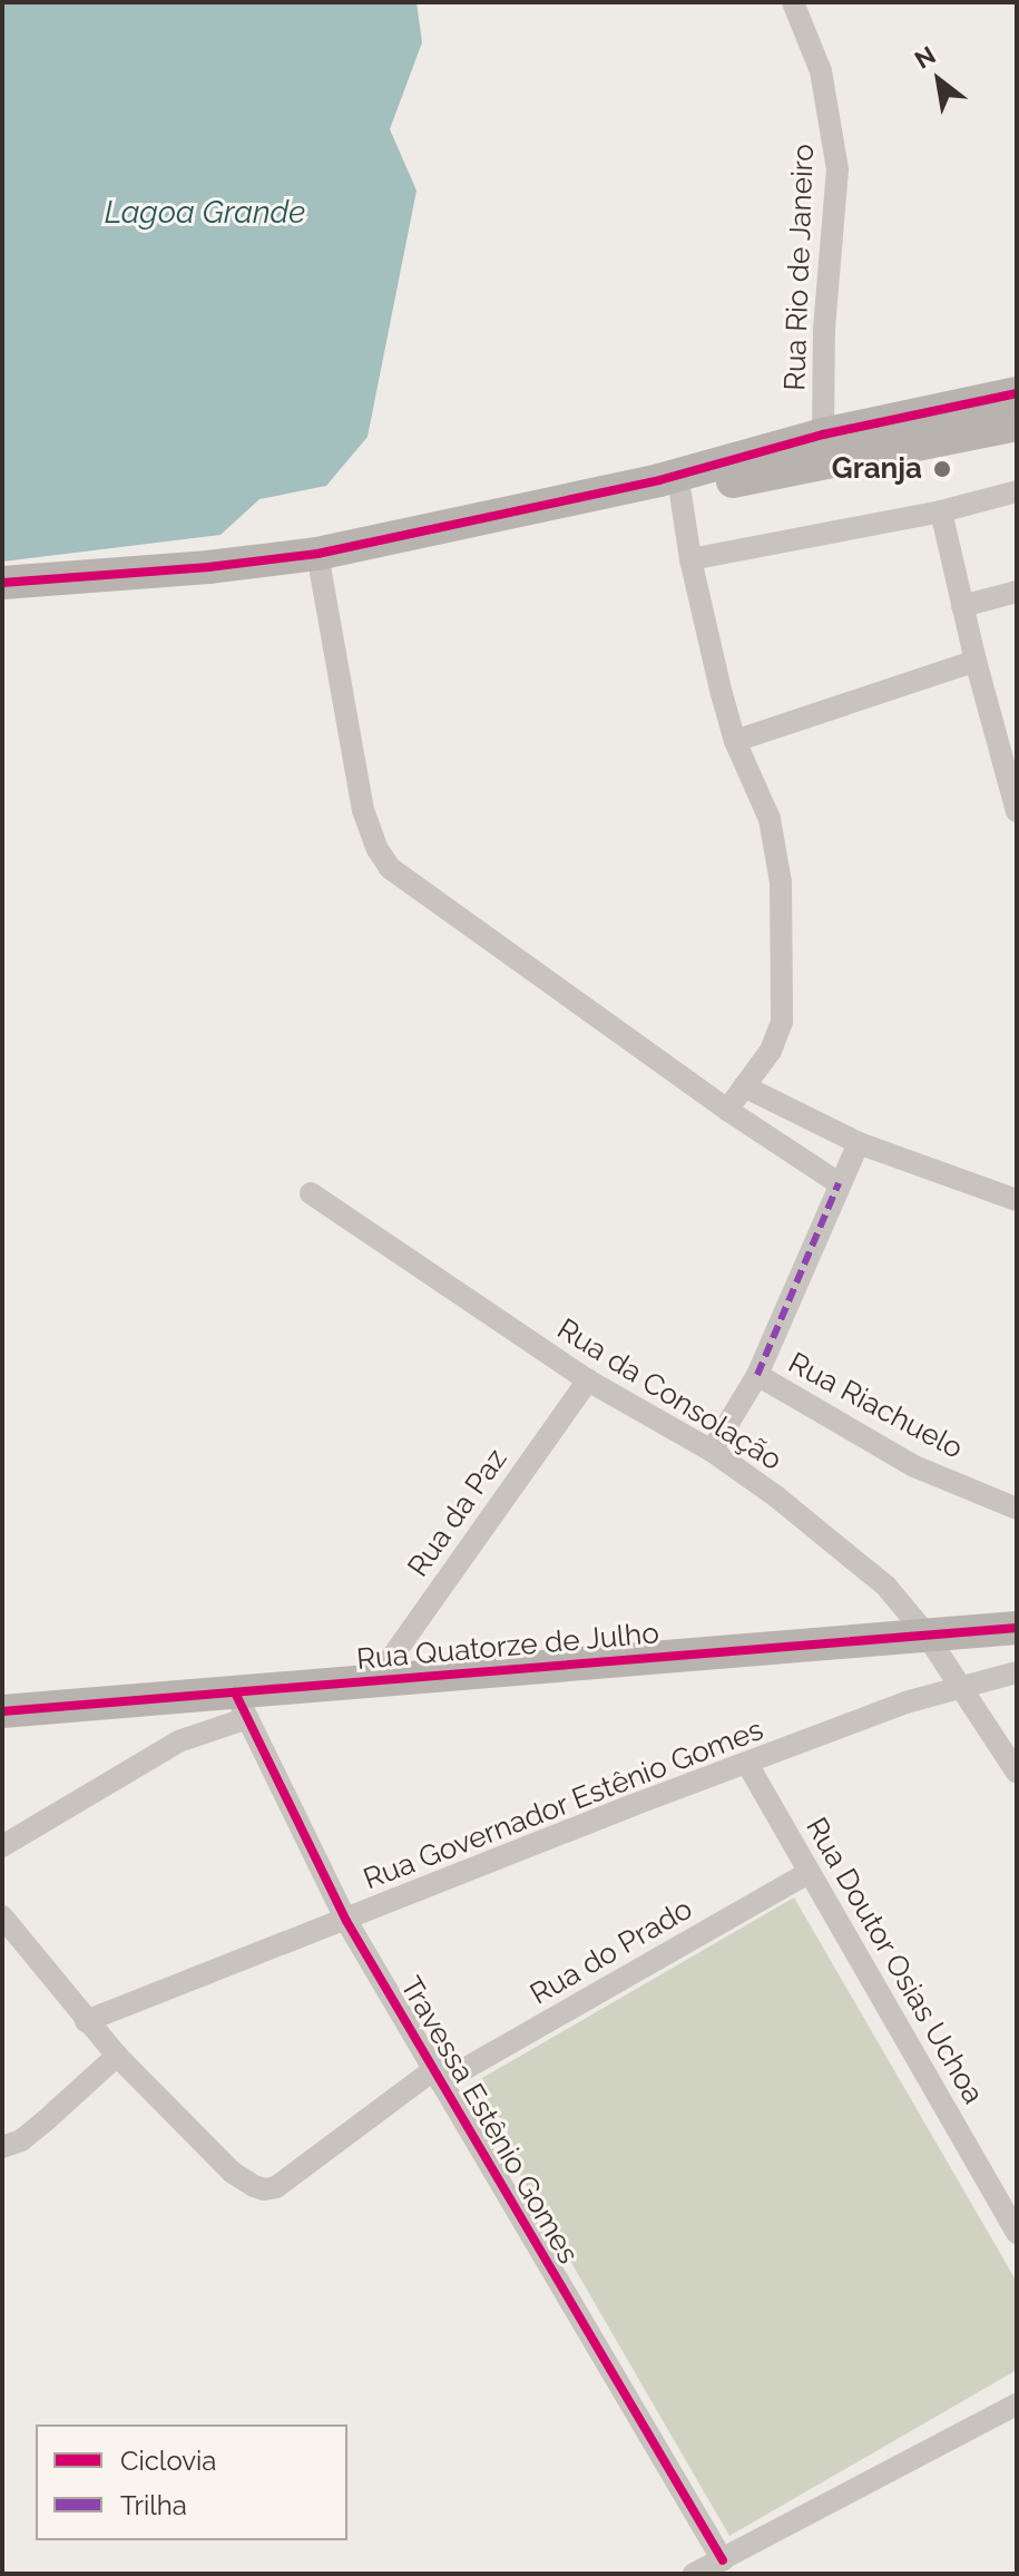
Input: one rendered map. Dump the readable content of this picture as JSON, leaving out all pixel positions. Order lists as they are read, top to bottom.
{
  "streets": {
    "street": [
      "Rua Rio de Janeiro",
      "Rua da Consolação",
      "Rua Riachuelo",
      "Rua da Paz",
      "Rua Quatorze de Julho",
      "Rua Governador Estênio Gomes",
      "Rua do Prado",
      "Rua Doutor Osias Uchoa",
      "Travessa Estênio Gomes"
    ]
  },
  "crossings": [
    ["Rua da Consolação", "Rua da Paz"],
    ["Rua da Consolação", "Rua Quatorze de Julho"],
    ["Rua da Consolação", "Rua Governador Estênio Gomes"],
    ["Rua da Paz", "Rua Quatorze de Julho"],
    ["Rua Quatorze de Julho", "Travessa Estênio Gomes"],
    ["Rua Governador Estênio Gomes", "Rua Doutor Osias Uchoa"],
    ["Rua Governador Estênio Gomes", "Travessa Estênio Gomes"],
    ["Rua do Prado", "Rua Doutor Osias Uchoa"],
    ["Rua do Prado", "Travessa Estênio Gomes"]
  ],
  "water": ["Lagoa Grande"],
  "places": ["Granja"],
  "legend": ["Ciclovia", "Trilha"],
  "north": "top left"
}
